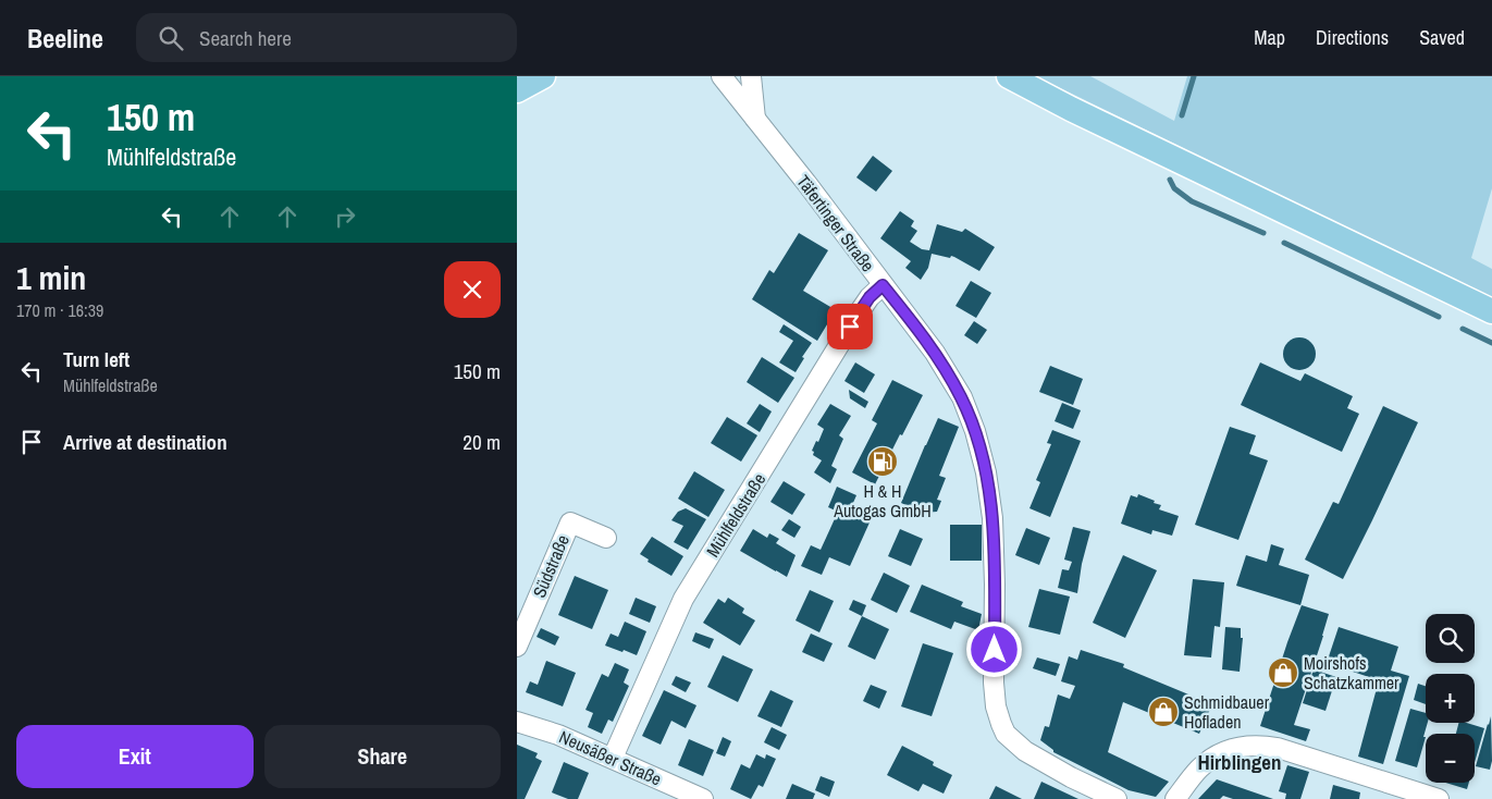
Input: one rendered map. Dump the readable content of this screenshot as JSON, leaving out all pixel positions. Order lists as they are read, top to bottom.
{
  "streets": {
    "street": [
      "Täfertinger Straße",
      "Mühlfeldstraße",
      "Südstraße",
      "Neusäßer Straße"
    ]
  },
  "crossings": [
    ["Täfertinger Straße", "Mühlfeldstraße"],
    ["Mühlfeldstraße", "Neusäßer Straße"]
  ],
  "districts": ["Hirblingen"],
  "places": {
    "fuel station": ["H & H Autogas GmbH"],
    "shop": ["Moirshofs Schatzkammer", "Schmidbauer Hofladen"]
  },
  "page": {
    "header": "Beeline",
    "search": "Search here",
    "nav": ["Map", "Directions", "Saved"],
    "turn": ["150 m", "Mühlfeldstraße"],
    "heading": ["1 min", "170 m · 16:39"],
    "list": [
      {
        "name": "Turn left",
        "note": "Mühlfeldstraße",
        "value": "150 m"
      },
      {
        "name": "Arrive at destination",
        "value": "20 m"
      }
    ],
    "map_buttons": ["+", "−"],
    "buttons": ["Exit", "Share"]
  }
}
